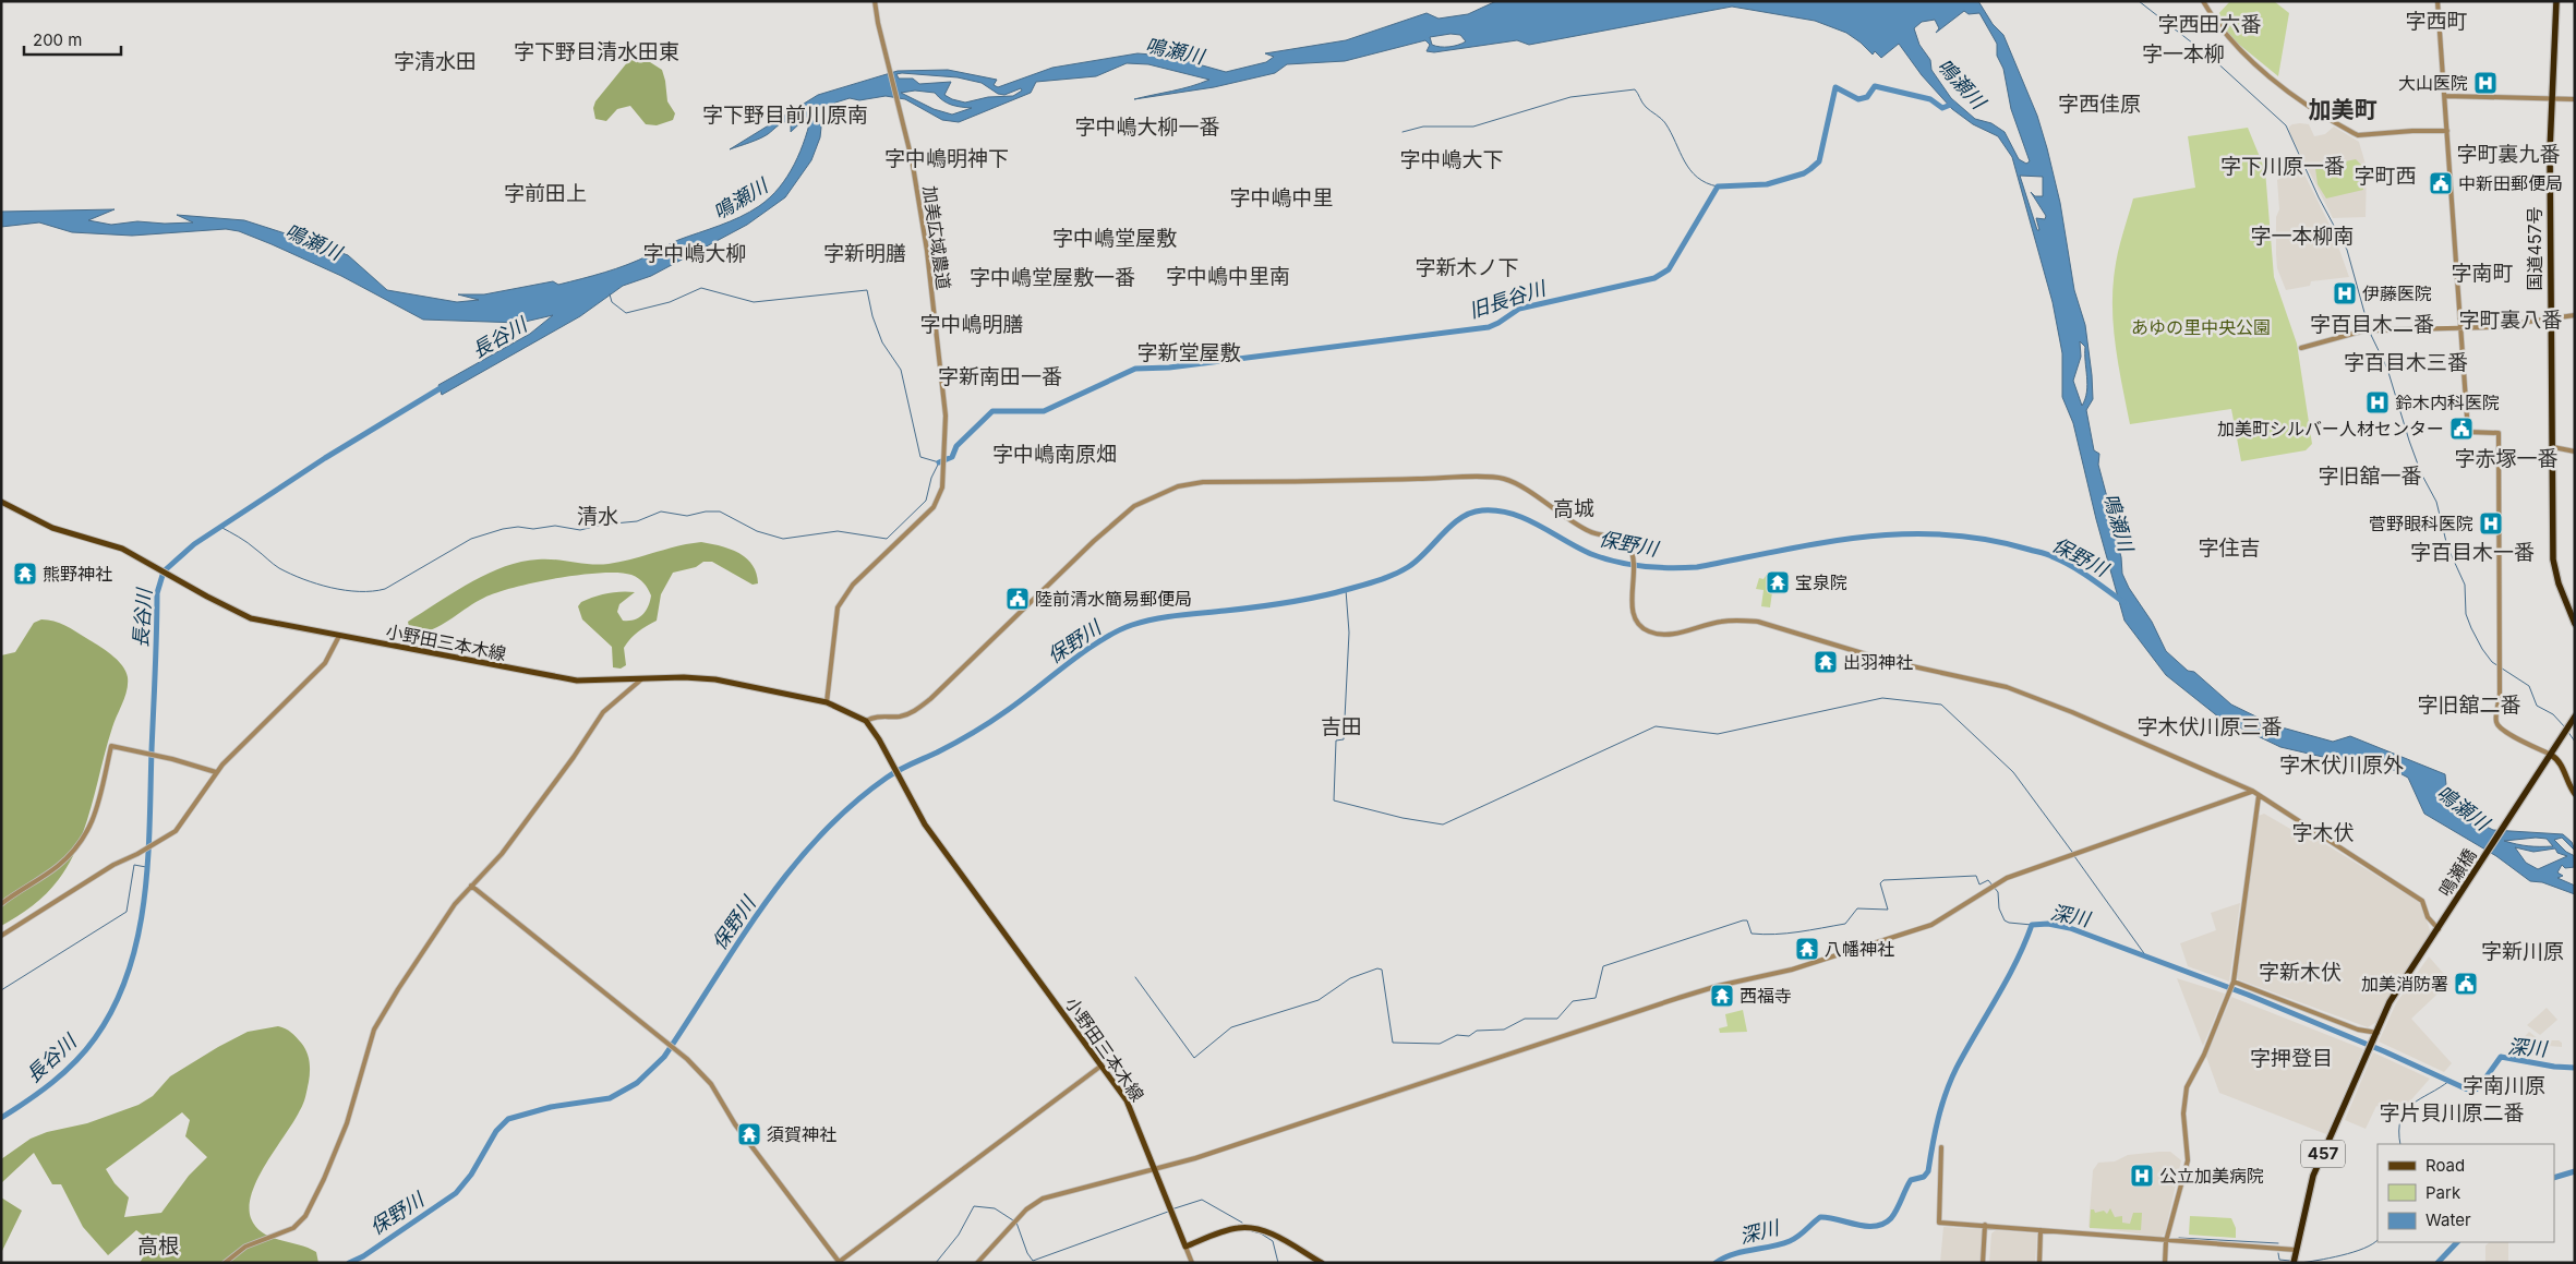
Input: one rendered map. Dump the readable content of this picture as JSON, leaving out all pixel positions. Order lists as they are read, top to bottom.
{
  "streets": {
    "highway": ["国道457号", "鳴瀬橋", "457"],
    "main road": ["小野田三本木線"],
    "street": ["加美広域農道"]
  },
  "crossings": [
    ["加美広域農道", "小野田三本木線"],
    ["鳴瀬橋", "457"]
  ],
  "districts": [
    "字西町",
    "字西田六番",
    "字下野目清水田東",
    "字一本柳",
    "字清水田",
    "字西佳原",
    "加美町",
    "字下野目前川原南",
    "字中嶋大柳一番",
    "字町裏九番",
    "字中嶋明神下",
    "字中嶋大下",
    "字下川原一番",
    "字町西",
    "字前田上",
    "字中嶋中里",
    "字一本柳南",
    "字中嶋堂屋敷",
    "字中嶋大柳",
    "字新明膳",
    "字新木ノ下",
    "字南町",
    "字中嶋中里南",
    "字中嶋堂屋敷一番",
    "字町裏八番",
    "字中嶋明膳",
    "字百目木二番",
    "字新堂屋敷",
    "字百目木三番",
    "字新南田一番",
    "字中嶋南原畑",
    "字赤塚一番",
    "字旧舘一番",
    "高城",
    "清水",
    "字住吉",
    "字百目木一番",
    "字旧舘二番",
    "吉田",
    "字木伏川原三番",
    "字木伏川原外",
    "字木伏",
    "字新川原",
    "字新木伏",
    "字押登目",
    "字南川原",
    "字片貝川原二番",
    "高根"
  ],
  "water": [
    "鳴瀬川",
    "旧長谷川",
    "長谷川",
    "保野川",
    "深川"
  ],
  "parks": ["あゆの里中央公園"],
  "places": {
    "hospital": [
      "大山医院",
      "伊藤医院",
      "鈴木内科医院",
      "菅野眼科医院",
      "公立加美病院"
    ],
    "public building": [
      "中新田郵便局",
      "加美町シルバー人材センター",
      "陸前清水簡易郵便局",
      "加美消防署"
    ],
    "temple": [
      "熊野神社",
      "宝泉院",
      "出羽神社",
      "八幡神社",
      "西福寺",
      "須賀神社"
    ]
  },
  "legend": ["Road", "Park", "Water"],
  "scale_bar": "200 m"
}
